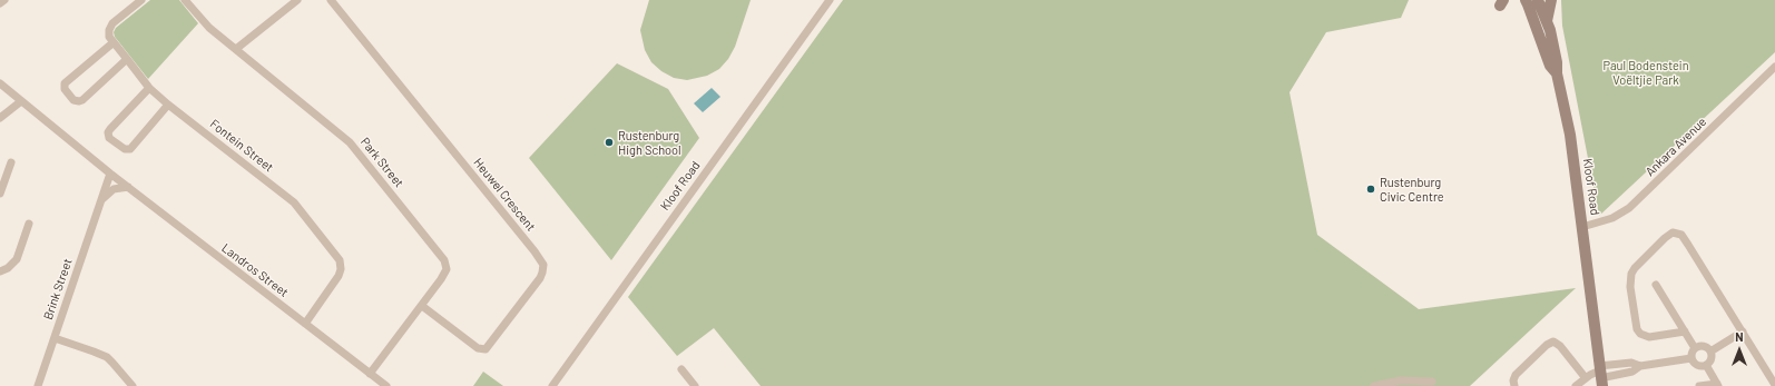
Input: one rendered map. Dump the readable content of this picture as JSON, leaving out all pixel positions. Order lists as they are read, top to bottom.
{
  "streets": {
    "street": [
      "Fontein Street",
      "Ankara Avenue",
      "Park Street",
      "Kloof Road",
      "Heuwel Crescent",
      "Landros Street",
      "Brink Street"
    ]
  },
  "crossings": [
    ["Fontein Street", "Landros Street"],
    ["Ankara Avenue", "Kloof Road"],
    ["Park Street", "Heuwel Crescent"],
    ["Park Street", "Landros Street"],
    ["Landros Street", "Brink Street"]
  ],
  "parks": ["Paul Bodenstein Voëltjie Park"],
  "places": ["Rustenburg High School", "Rustenburg Civic Centre"],
  "north": "top"
}
